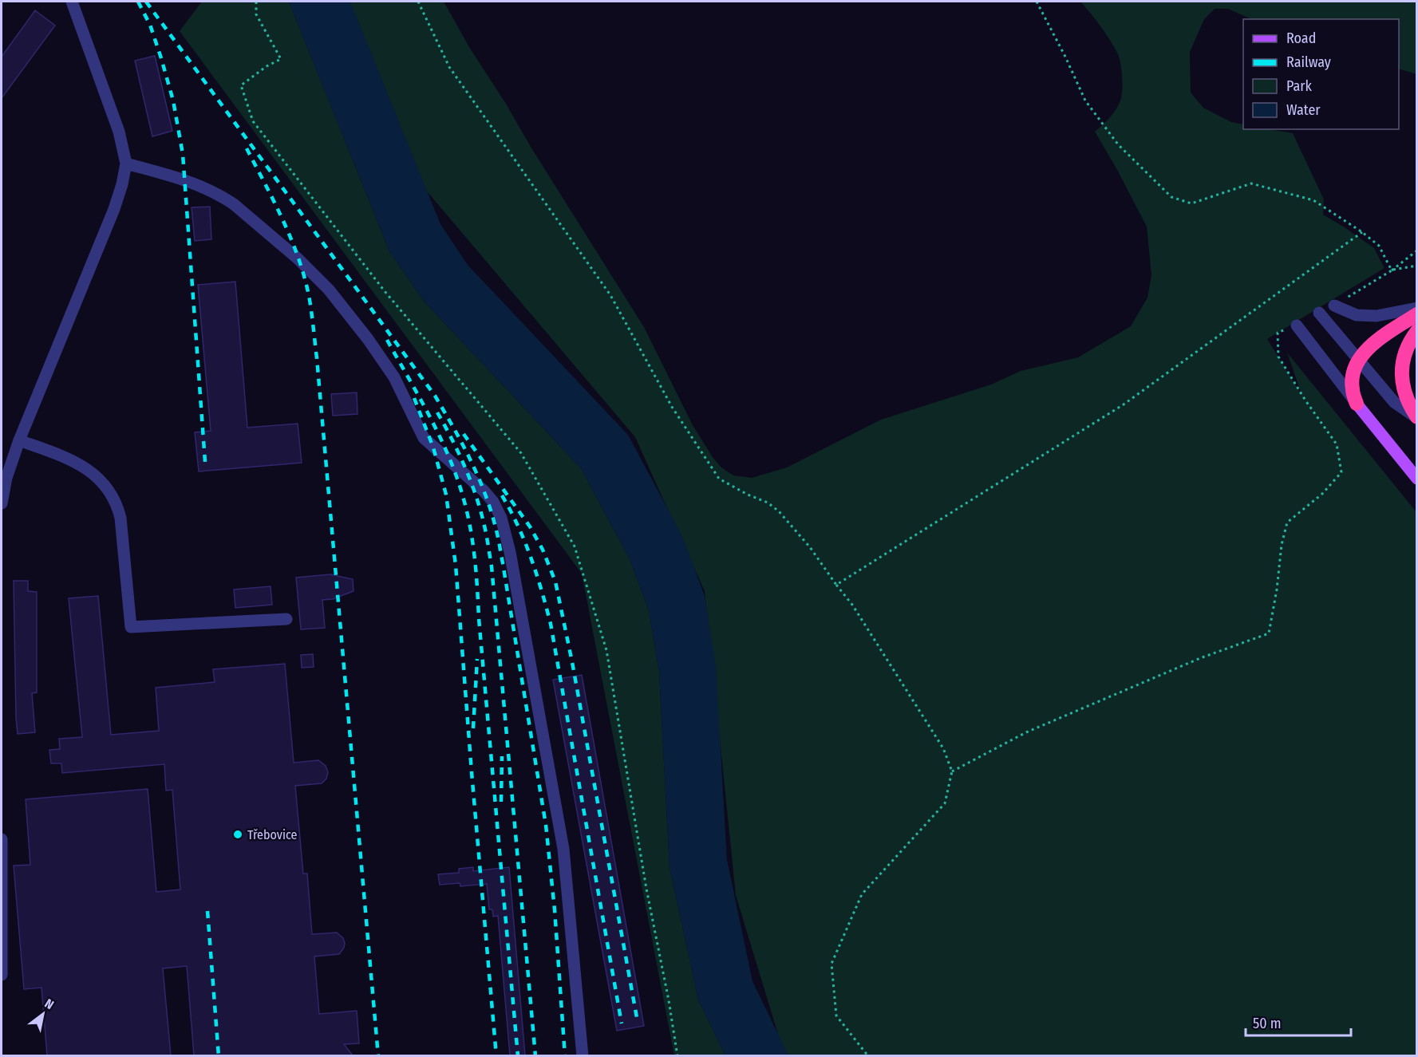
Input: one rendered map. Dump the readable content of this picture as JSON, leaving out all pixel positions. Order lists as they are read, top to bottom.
{
  "places": ["Třebovice"],
  "legend": [
    "Road",
    "Railway",
    "Park",
    "Water"
  ],
  "scale_bar": "50 m",
  "north": "top right"
}
